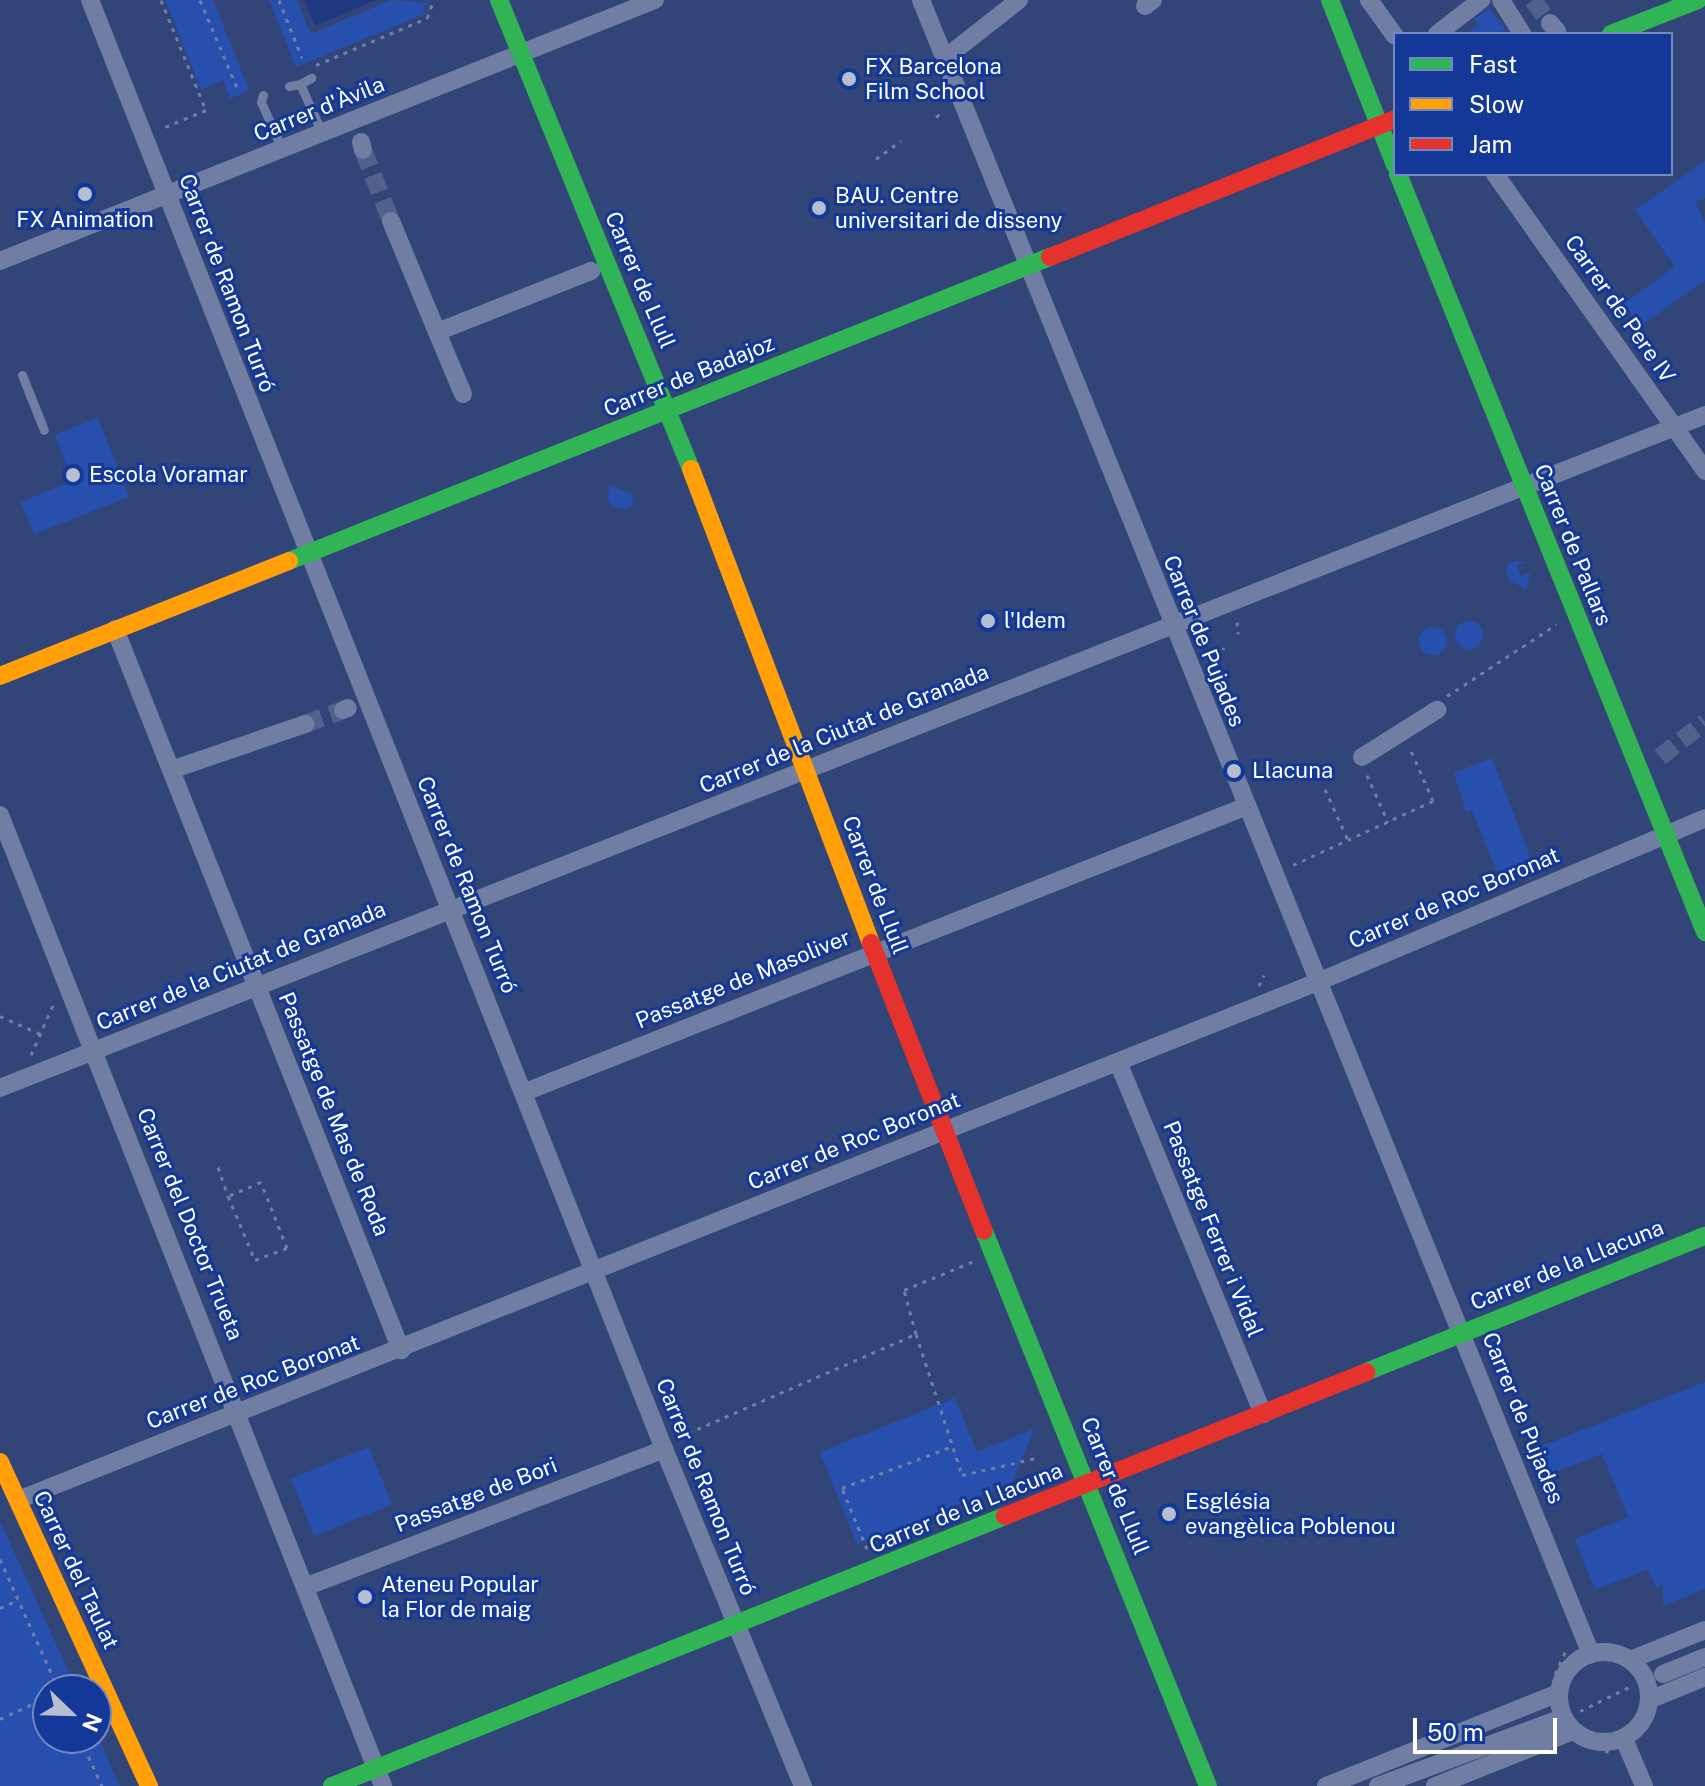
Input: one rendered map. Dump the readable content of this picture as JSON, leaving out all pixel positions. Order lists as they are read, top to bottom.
{
  "streets": {
    "street": [
      "Carrer d'Àvila",
      "Carrer de Llull",
      "Carrer de Ramon Turró",
      "Carrer de Pere IV",
      "Carrer de Badajoz",
      "Carrer de Pallars",
      "Carrer de Pujades",
      "Carrer de la Ciutat de Granada",
      "Carrer de Roc Boronat",
      "Passatge de Masoliver",
      "Passatge de Mas de Roda",
      "Carrer del Doctor Trueta",
      "Passatge Ferrer i Vidal",
      "Carrer de la Llacuna",
      "Passatge de Bori",
      "Carrer del Taulat"
    ]
  },
  "crossings": [
    ["Carrer d'Àvila", "Carrer de Llull"],
    ["Carrer d'Àvila", "Carrer de Ramon Turró"],
    ["Carrer de Llull", "Carrer de Badajoz"],
    ["Carrer de Llull", "Carrer de la Ciutat de Granada"],
    ["Carrer de Llull", "Carrer de Roc Boronat"],
    ["Carrer de Llull", "Passatge de Masoliver"],
    ["Carrer de Llull", "Carrer de la Llacuna"],
    ["Carrer de Ramon Turró", "Carrer de Badajoz"],
    ["Carrer de Ramon Turró", "Carrer de la Ciutat de Granada"],
    ["Carrer de Ramon Turró", "Carrer de Roc Boronat"],
    ["Carrer de Ramon Turró", "Passatge de Masoliver"],
    ["Carrer de Ramon Turró", "Carrer de la Llacuna"],
    ["Carrer de Ramon Turró", "Passatge de Bori"],
    ["Carrer de Pere IV", "Carrer de la Ciutat de Granada"],
    ["Carrer de Badajoz", "Carrer de Pujades"],
    ["Carrer de Badajoz", "Passatge de Mas de Roda"],
    ["Carrer de Pallars", "Carrer de la Ciutat de Granada"],
    ["Carrer de Pallars", "Carrer de Roc Boronat"],
    ["Carrer de Pujades", "Carrer de la Ciutat de Granada"],
    ["Carrer de Pujades", "Carrer de Roc Boronat"],
    ["Carrer de Pujades", "Passatge de Masoliver"],
    ["Carrer de Pujades", "Carrer de la Llacuna"],
    ["Carrer de la Ciutat de Granada", "Passatge de Mas de Roda"],
    ["Carrer de la Ciutat de Granada", "Carrer del Doctor Trueta"],
    ["Carrer de Roc Boronat", "Passatge de Mas de Roda"],
    ["Carrer de Roc Boronat", "Carrer del Doctor Trueta"],
    ["Carrer de Roc Boronat", "Passatge Ferrer i Vidal"],
    ["Carrer de Roc Boronat", "Carrer del Taulat"],
    ["Carrer del Doctor Trueta", "Carrer de la Llacuna"],
    ["Carrer del Doctor Trueta", "Passatge de Bori"],
    ["Passatge Ferrer i Vidal", "Carrer de la Llacuna"]
  ],
  "places": [
    "FX Barcelona Film School",
    "FX Animation",
    "BAU. Centre universitari de disseny",
    "Escola Voramar",
    "l'Idem",
    "Llacuna",
    "Església evangèlica Poblenou",
    "Ateneu Popular la Flor de maig"
  ],
  "legend": ["Fast", "Slow", "Jam"],
  "scale_bar": "50 m",
  "north": "bottom right"
}
